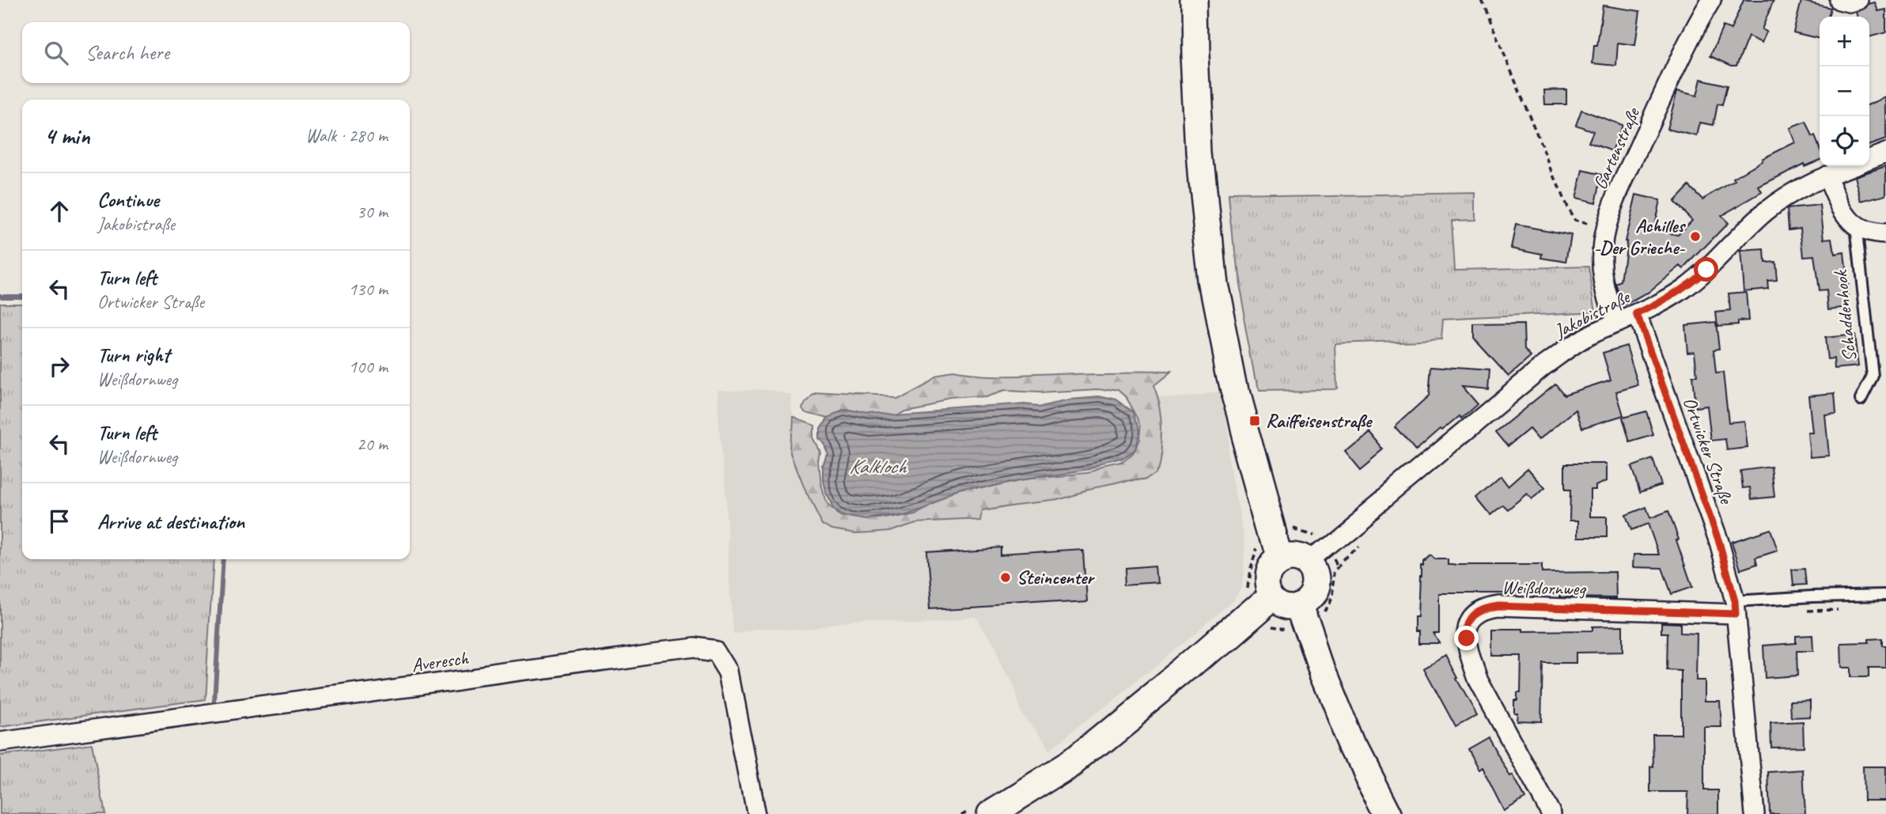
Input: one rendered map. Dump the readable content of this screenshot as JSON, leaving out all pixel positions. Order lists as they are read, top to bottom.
{
  "streets": {
    "street": [
      "Gartenstraße",
      "Jakobistraße",
      "Schaddenhook",
      "Ortwicker Straße",
      "Weißdornweg",
      "Averesch"
    ]
  },
  "crossings": [
    ["Gartenstraße", "Jakobistraße"],
    ["Jakobistraße", "Schaddenhook"],
    ["Jakobistraße", "Ortwicker Straße"],
    ["Ortwicker Straße", "Weißdornweg"]
  ],
  "water": ["Kalkloch"],
  "places": {
    "other": ["Achilles -Der Grieche-", "Steincenter"],
    "transit": ["Raiffeisenstraße"]
  },
  "page": {
    "map_buttons": ["+", "−"],
    "search": "Search here",
    "heading": ["4 min", "Walk · 280 m"],
    "list": [
      ["Continue", "Jakobistraße", "30 m"],
      ["Turn left", "Ortwicker Straße", "130 m"],
      ["Turn right", "Weißdornweg", "100 m"],
      ["Turn left", "Weißdornweg", "20 m"],
      "Arrive at destination"
    ]
  }
}
